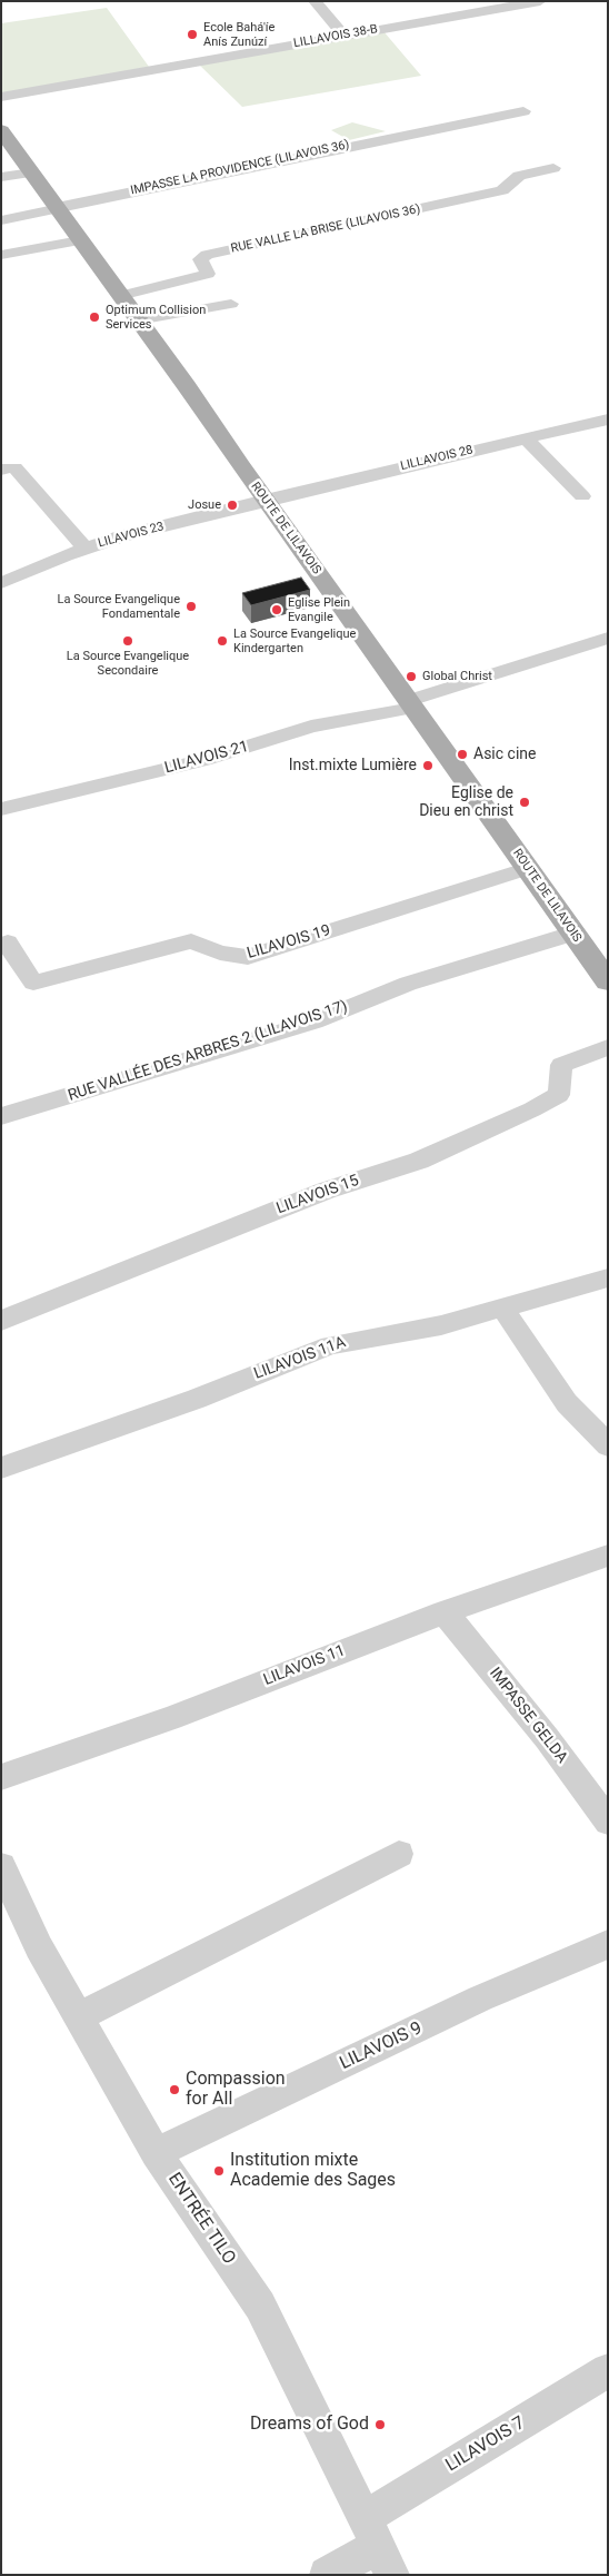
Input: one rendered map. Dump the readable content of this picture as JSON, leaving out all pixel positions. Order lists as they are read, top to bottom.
{
  "streets": {
    "main road": ["ROUTE DE LILAVOIS"],
    "street": [
      "LILLAVOIS 38-B",
      "IMPASSE LA PROVIDENCE (LILAVOIS 36)",
      "RUE VALLE LA BRISE (LILAVOIS 36)",
      "LILLAVOIS 28",
      "LILAVOIS 23",
      "LILAVOIS 21",
      "LILAVOIS 19",
      "RUE VALLÉE DES ARBRES 2 (LILAVOIS 17)",
      "LILAVOIS 15",
      "LILAVOIS 11A",
      "LILAVOIS 11",
      "IMPASSE GELDA",
      "LILAVOIS 9",
      "ENTRÉE TILO",
      "LILAVOIS 7"
    ]
  },
  "crossings": [
    ["IMPASSE LA PROVIDENCE (LILAVOIS 36)", "ROUTE DE LILAVOIS"],
    ["RUE VALLE LA BRISE (LILAVOIS 36)", "ROUTE DE LILAVOIS"],
    ["LILLAVOIS 28", "ROUTE DE LILAVOIS"],
    ["LILLAVOIS 28", "LILAVOIS 23"],
    ["ROUTE DE LILAVOIS", "LILAVOIS 23"],
    ["ROUTE DE LILAVOIS", "LILAVOIS 21"],
    ["ROUTE DE LILAVOIS", "LILAVOIS 19"],
    ["ROUTE DE LILAVOIS", "RUE VALLÉE DES ARBRES 2 (LILAVOIS 17)"],
    ["LILAVOIS 11", "IMPASSE GELDA"],
    ["LILAVOIS 9", "ENTRÉE TILO"],
    ["ENTRÉE TILO", "LILAVOIS 7"]
  ],
  "places": [
    "Ecole Bahá'íe Anís Zunúzí",
    "Optimum Collision Services",
    "Josue",
    "La Source Evangelique Fondamentale",
    "Eglise Plein Evangile",
    "La Source Evangelique Secondaire",
    "La Source Evangelique Kindergarten",
    "Global Christ",
    "Asic cine",
    "Inst.mixte Lumière",
    "Eglise de Dieu en christ",
    "Compassion for All",
    "Institution mixte Academie des Sages",
    "Dreams of God"
  ]
}
